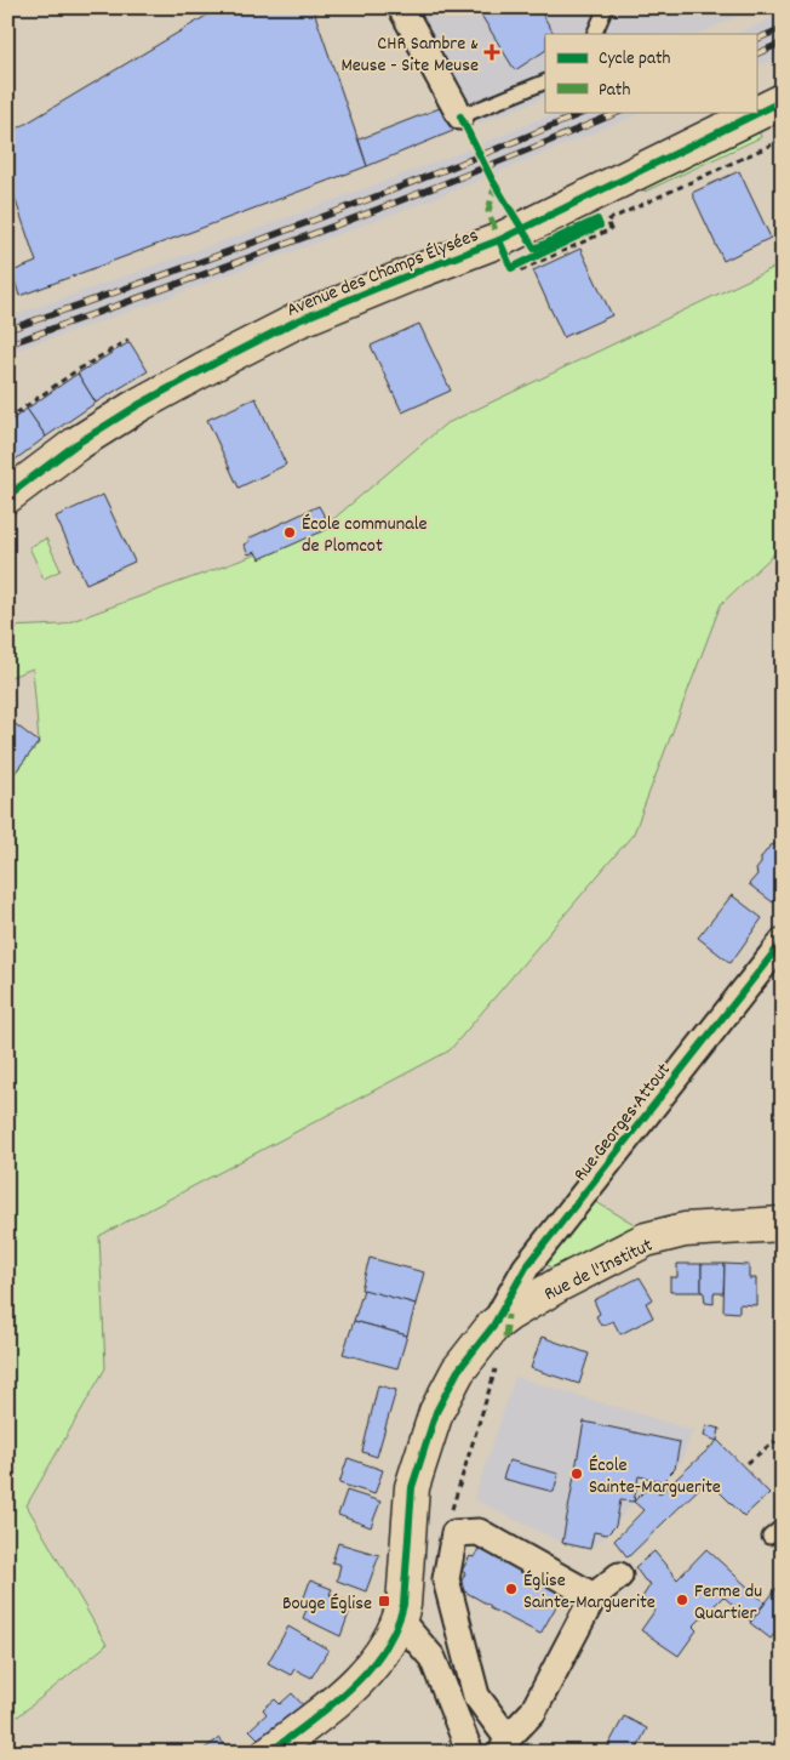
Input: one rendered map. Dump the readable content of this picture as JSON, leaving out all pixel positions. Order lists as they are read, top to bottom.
{
  "streets": {
    "street": ["Avenue des Champs Élysées", "Rue Georges Attout", "Rue de l'Institut"]
  },
  "crossings": [
    ["Rue Georges Attout", "Rue de l'Institut"]
  ],
  "places": {
    "health": ["CHR Sambre & Meuse - Site Meuse"],
    "other": [
      "École communale de Plomcot",
      "École Sainte-Marguerite",
      "Église Sainte-Marguerite",
      "Ferme du Quartier"
    ],
    "transit": ["Bouge Église"]
  },
  "legend": ["Cycle path", "Path"]
}
